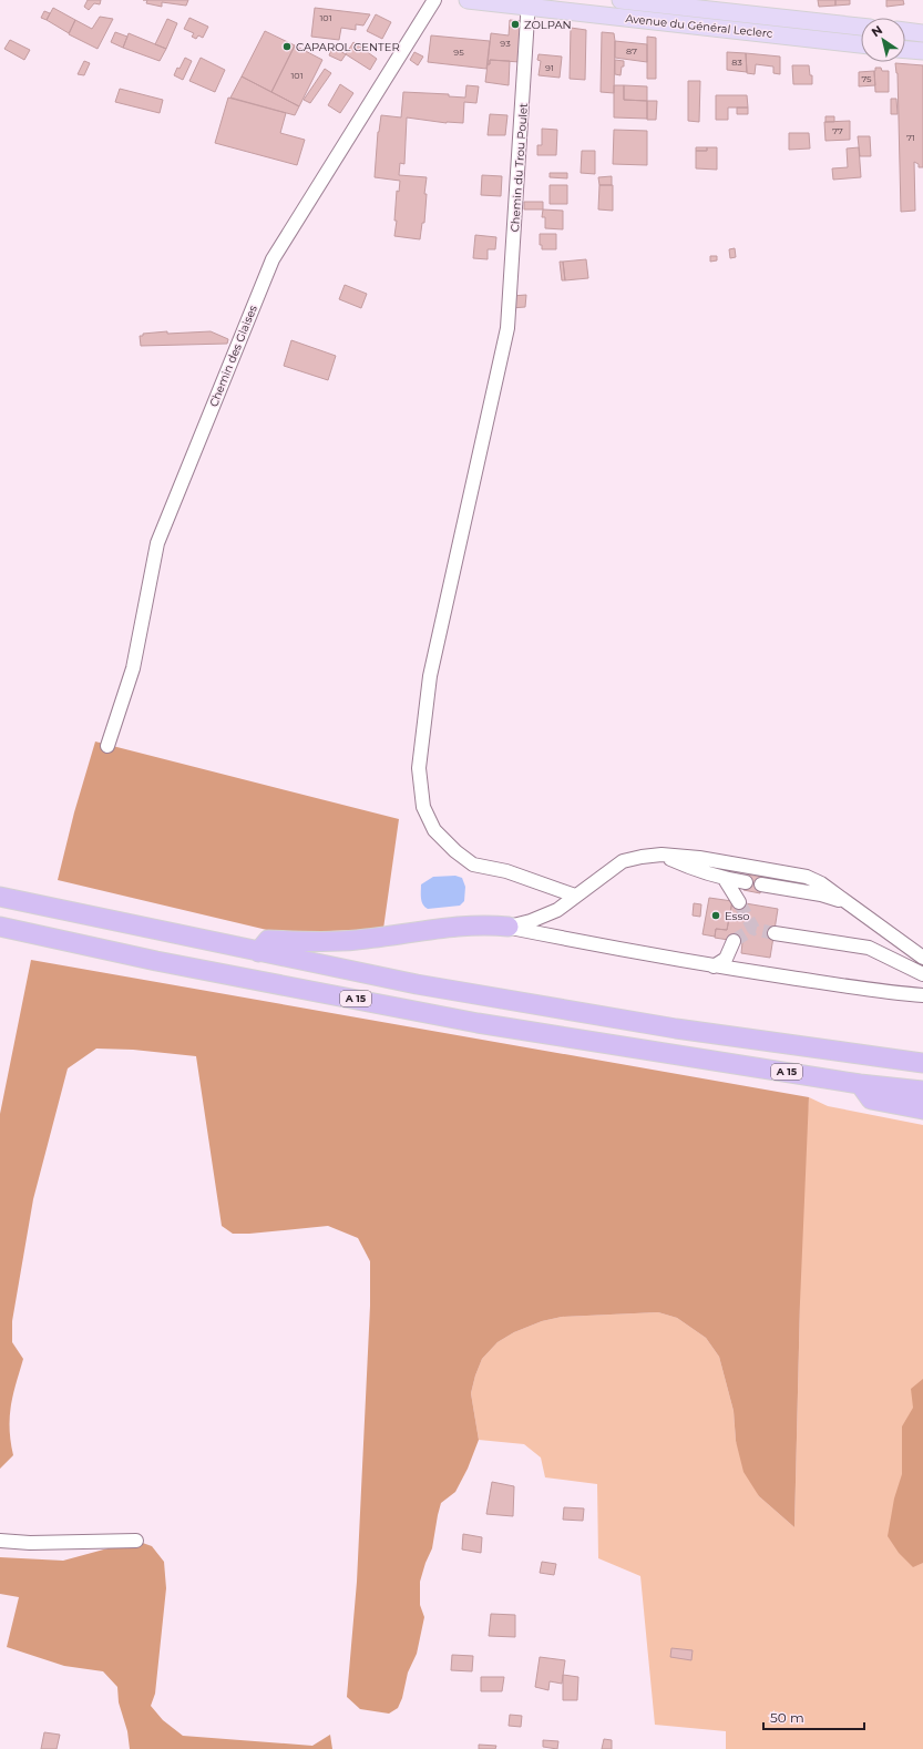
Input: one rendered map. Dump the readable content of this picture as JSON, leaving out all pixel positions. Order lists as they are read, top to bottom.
{
  "streets": {
    "highway": ["A 15"],
    "main road": ["Avenue du Général Leclerc"],
    "street": ["Chemin du Trou Poulet", "Chemin des Glaises"]
  },
  "crossings": [
    ["Avenue du Général Leclerc", "Chemin du Trou Poulet"]
  ],
  "places": ["ZOLPAN", "CAPAROL CENTER", "Esso"],
  "house_numbers": [
    "101",
    "93",
    "87",
    "95",
    "83",
    "91",
    "101",
    "75",
    "77",
    "71"
  ],
  "scale_bar": "50 m",
  "north": "top left"
}
